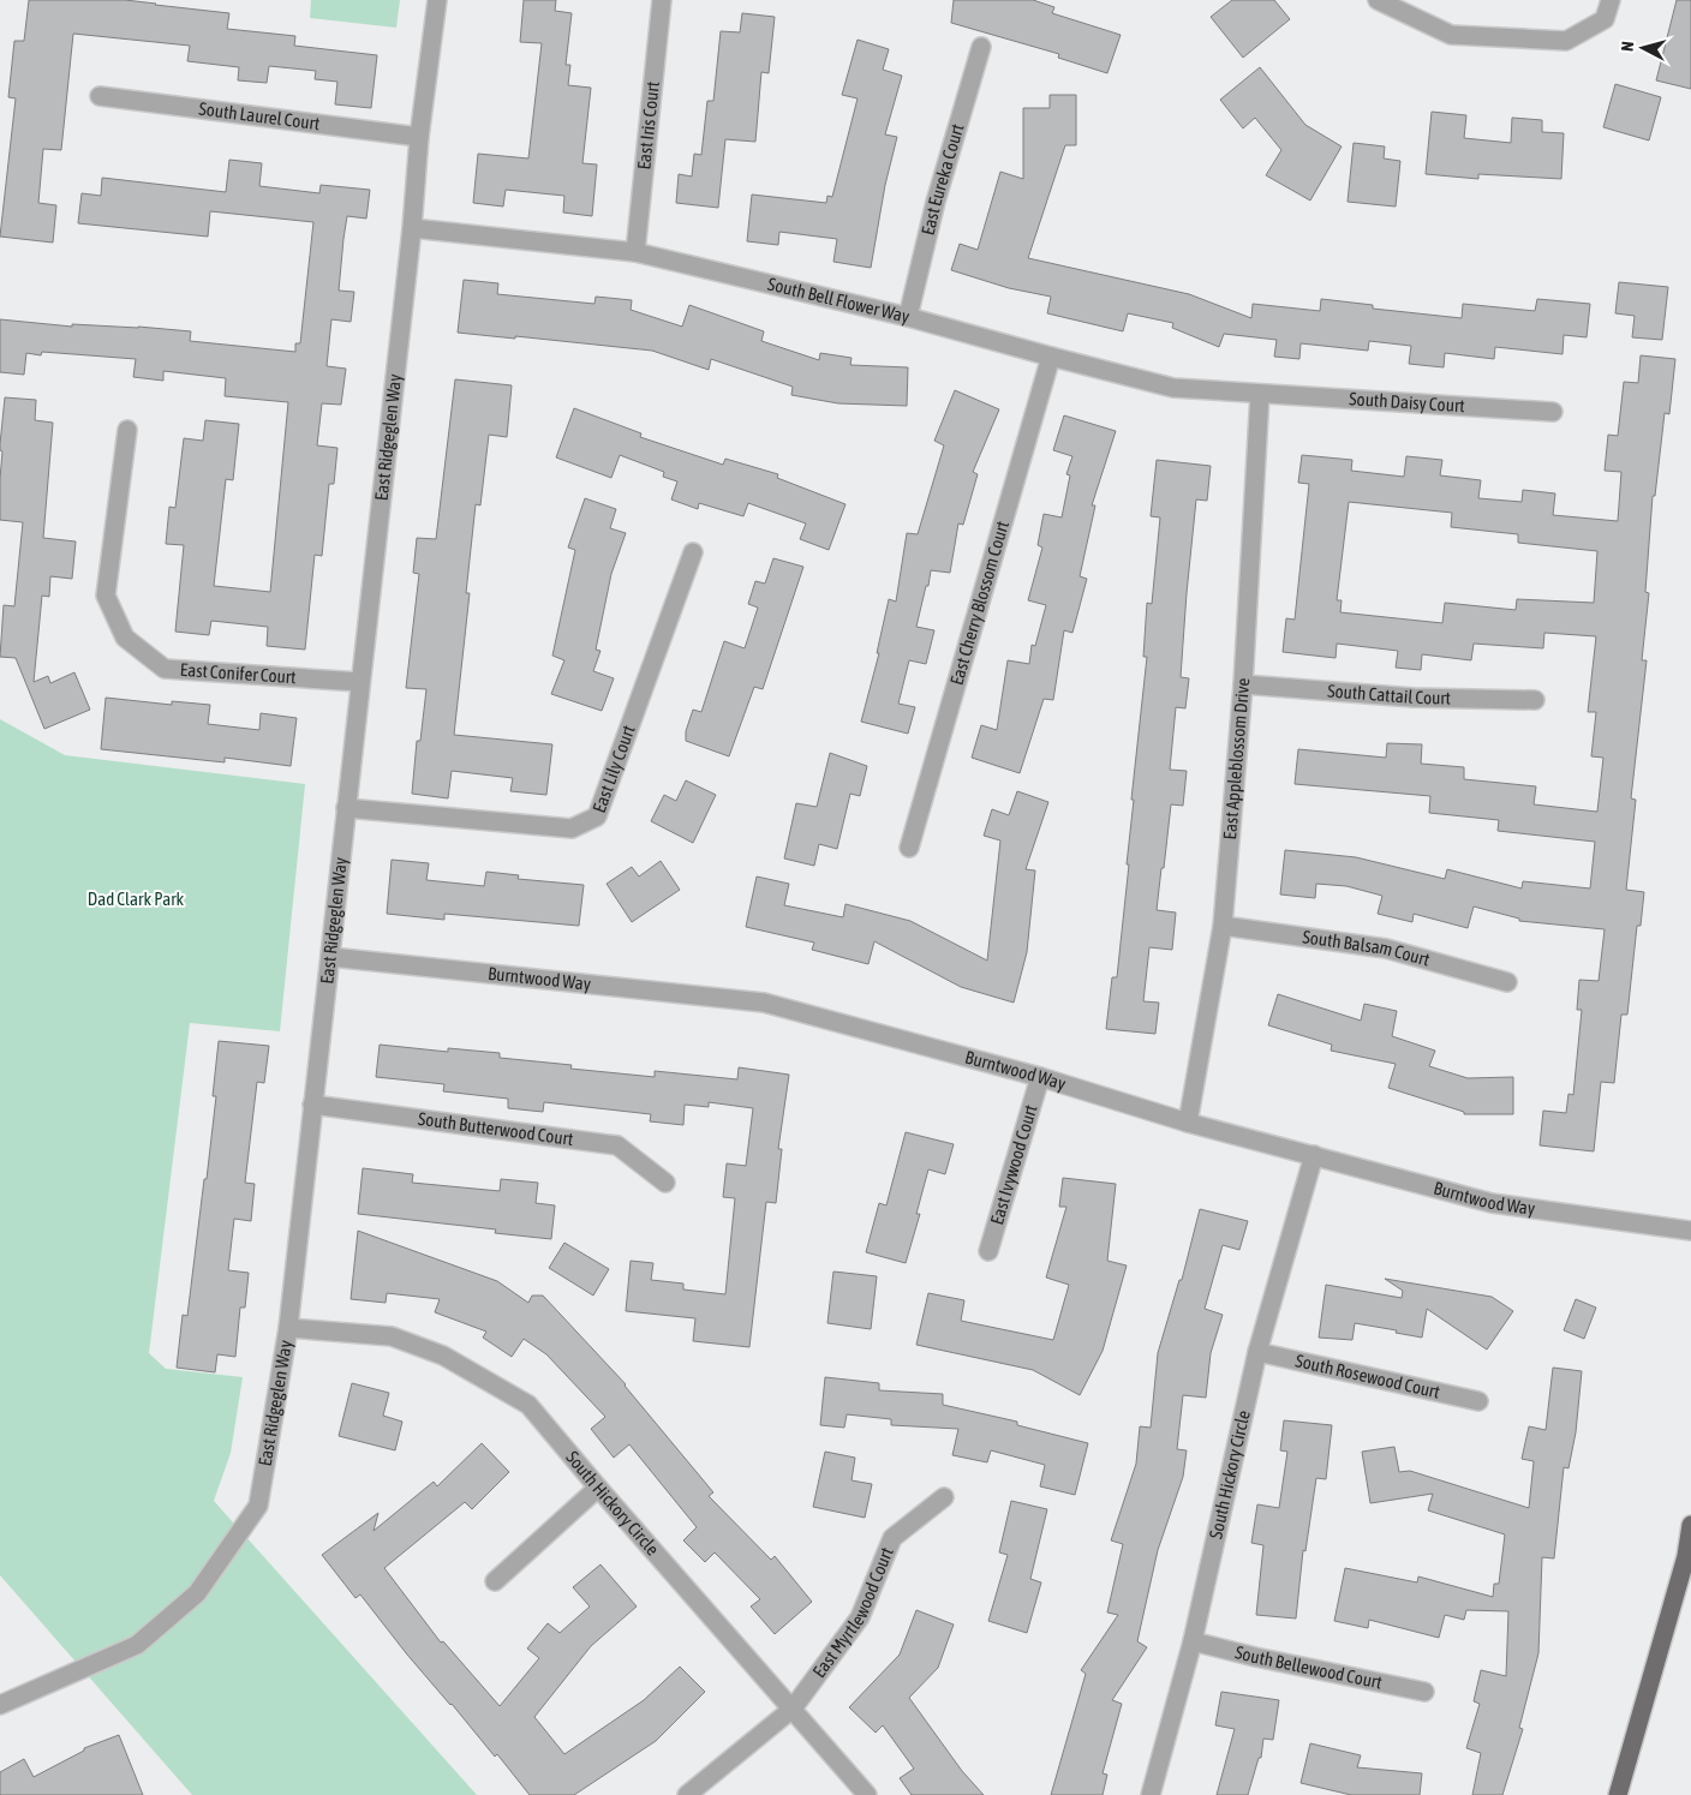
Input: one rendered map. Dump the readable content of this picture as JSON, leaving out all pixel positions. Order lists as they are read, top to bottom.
{
  "streets": {
    "street": [
      "South Laurel Court",
      "East Iris Court",
      "East Eureka Court",
      "South Bell Flower Way",
      "South Daisy Court",
      "East Ridgeglen Way",
      "East Cherry Blossom Court",
      "East Conifer Court",
      "South Cattail Court",
      "East Appleblossom Drive",
      "East Lily Court",
      "South Balsam Court",
      "Burntwood Way",
      "South Butterwood Court",
      "East Ivywood Court",
      "South Rosewood Court",
      "South Hickory Circle",
      "East Myrtlewood Court",
      "South Bellewood Court"
    ]
  },
  "crossings": [
    ["South Laurel Court", "East Ridgeglen Way"],
    ["East Iris Court", "South Bell Flower Way"],
    ["East Eureka Court", "South Bell Flower Way"],
    ["South Bell Flower Way", "South Daisy Court"],
    ["South Bell Flower Way", "East Ridgeglen Way"],
    ["South Bell Flower Way", "East Cherry Blossom Court"],
    ["South Bell Flower Way", "East Appleblossom Drive"],
    ["South Daisy Court", "East Appleblossom Drive"],
    ["East Ridgeglen Way", "East Conifer Court"],
    ["East Ridgeglen Way", "East Lily Court"],
    ["East Ridgeglen Way", "Burntwood Way"],
    ["East Ridgeglen Way", "South Butterwood Court"],
    ["East Ridgeglen Way", "South Hickory Circle"],
    ["South Cattail Court", "East Appleblossom Drive"],
    ["East Appleblossom Drive", "South Balsam Court"],
    ["East Appleblossom Drive", "Burntwood Way"],
    ["Burntwood Way", "East Ivywood Court"],
    ["Burntwood Way", "South Hickory Circle"],
    ["South Rosewood Court", "South Hickory Circle"],
    ["South Hickory Circle", "East Myrtlewood Court"],
    ["South Hickory Circle", "South Bellewood Court"]
  ],
  "parks": ["Dad Clark Park"],
  "north": "left"
}
